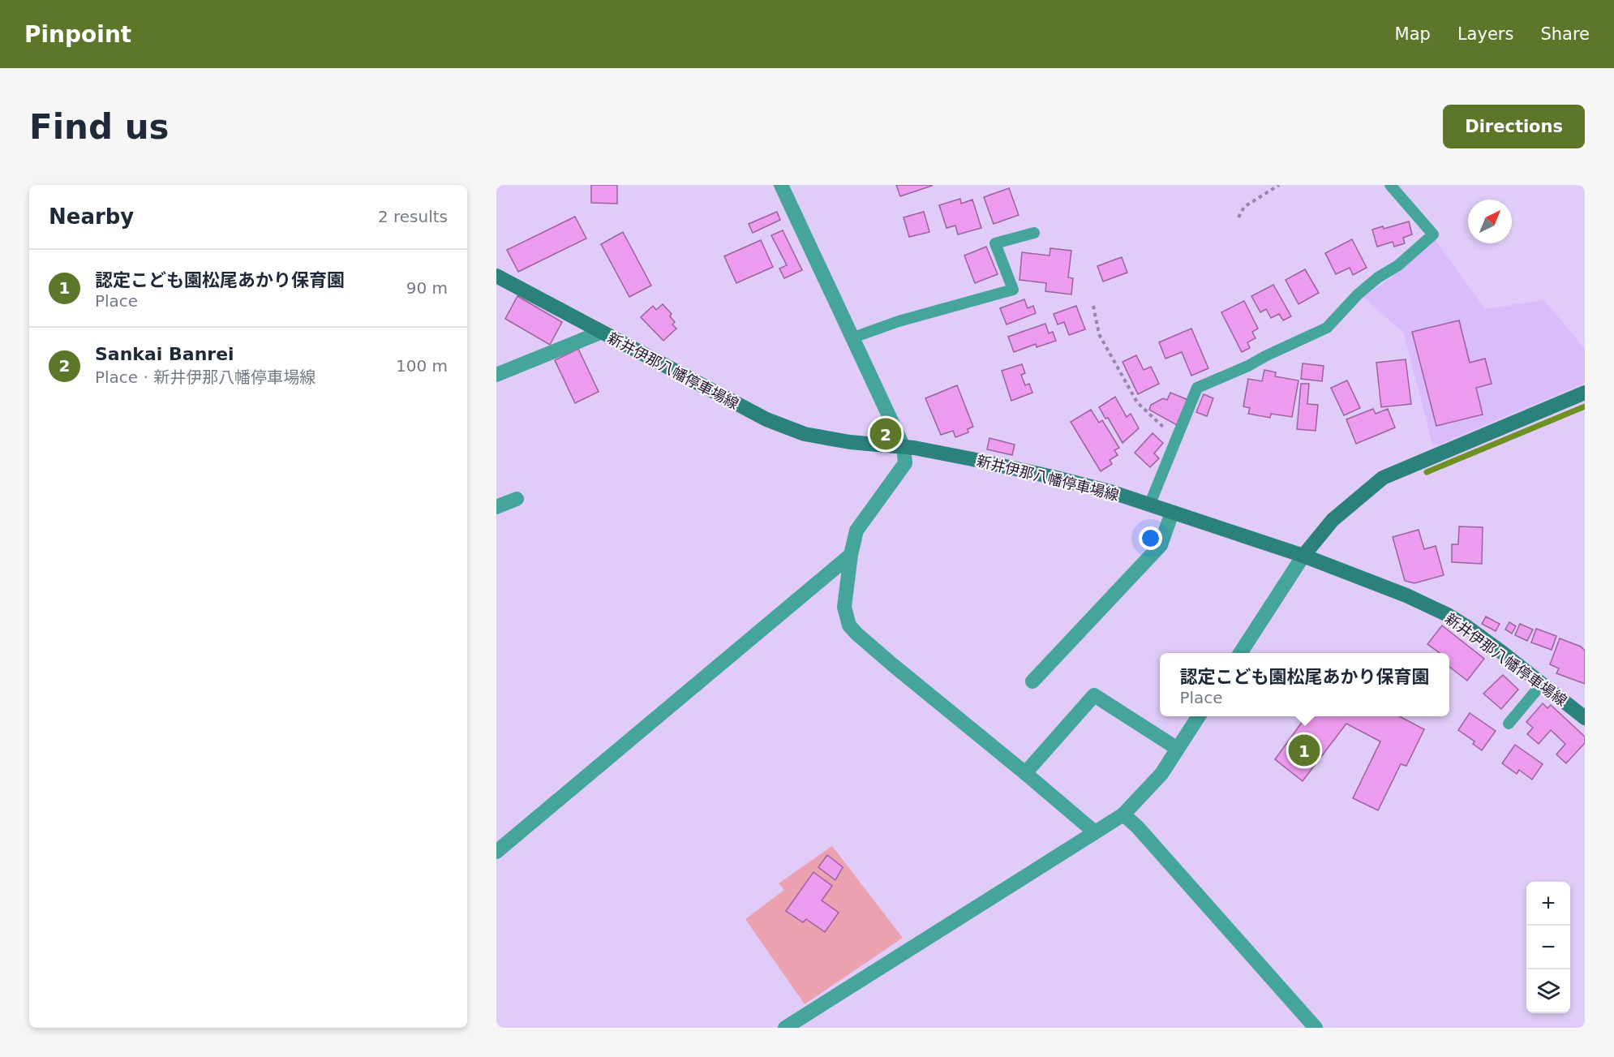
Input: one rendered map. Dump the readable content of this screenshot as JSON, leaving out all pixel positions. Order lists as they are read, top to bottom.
{
  "streets": {
    "main road": ["新井伊那八幡停車場線"]
  },
  "north": "top right",
  "page": {
    "header": "Pinpoint",
    "nav": ["Map", "Layers", "Share"],
    "buttons": "Directions",
    "title": "Find us",
    "heading": ["Nearby", "2 results"],
    "list": [
      {
        "mark": "1",
        "name": "認定こども園松尾あかり保育園",
        "note": "Place",
        "value": "90 m"
      },
      {
        "mark": "2",
        "name": "Sankai Banrei",
        "note": "Place · 新井伊那八幡停車場線",
        "value": "100 m"
      }
    ],
    "pins": ["2", "1"],
    "popup": ["認定こども園松尾あかり保育園", "Place"],
    "map_buttons": ["+", "−"]
  }
}
